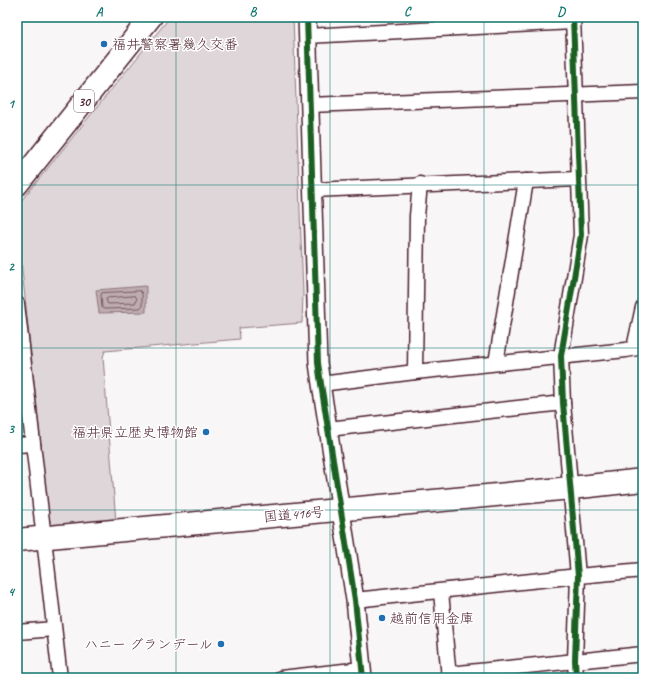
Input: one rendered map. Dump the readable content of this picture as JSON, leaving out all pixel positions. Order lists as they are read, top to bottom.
{
  "streets": {
    "highway": ["国道416号"],
    "main road": ["30"]
  },
  "places": [
    "福井警察署幾久交番",
    "福井県立歴史博物館",
    "越前信用金庫",
    "ハニー グランデール"
  ],
  "grid": {
    "columns": [
      "A",
      "B",
      "C",
      "D"
    ],
    "rows": [
      "1",
      "2",
      "3",
      "4"
    ]
  }
}
